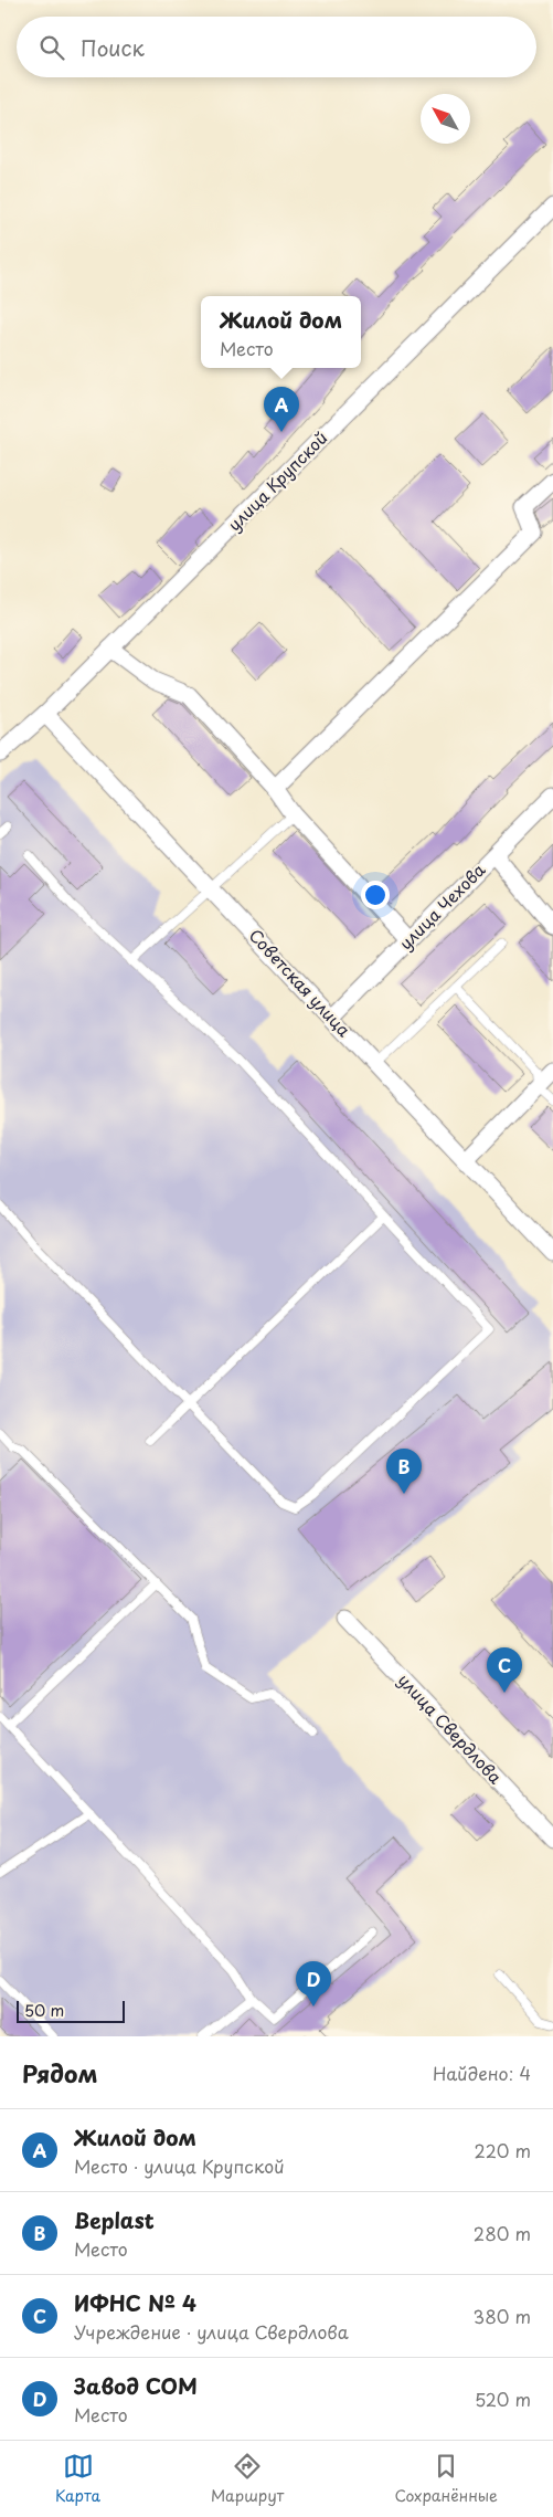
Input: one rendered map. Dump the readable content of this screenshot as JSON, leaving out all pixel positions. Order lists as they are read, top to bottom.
{
  "streets": {
    "street": [
      "улица Крупской",
      "улица Чехова",
      "Советская улица",
      "улица Свердлова"
    ]
  },
  "crossings": [
    ["улица Крупской", "Советская улица"],
    ["улица Чехова", "Советская улица"]
  ],
  "scale_bar": "50 m",
  "north": "top left",
  "page": {
    "search": "Поиск",
    "popup": ["Жилой дом", "Место"],
    "pins": [
      "A",
      "B",
      "C",
      "D"
    ],
    "scale": "50 m",
    "heading": ["Рядом", "Найдено: 4"],
    "list": [
      {
        "mark": "A",
        "name": "Жилой дом",
        "note": "Место · улица Крупской",
        "value": "220 m"
      },
      {
        "mark": "B",
        "name": "Beplast",
        "note": "Место",
        "value": "280 m"
      },
      {
        "mark": "C",
        "name": "ИФНС № 4",
        "note": "Учреждение · улица Свердлова",
        "value": "380 m"
      },
      {
        "mark": "D",
        "name": "Завод СОМ",
        "note": "Место",
        "value": "520 m"
      }
    ],
    "nav": ["Карта", "Маршрут", "Сохранённые"]
  }
}
